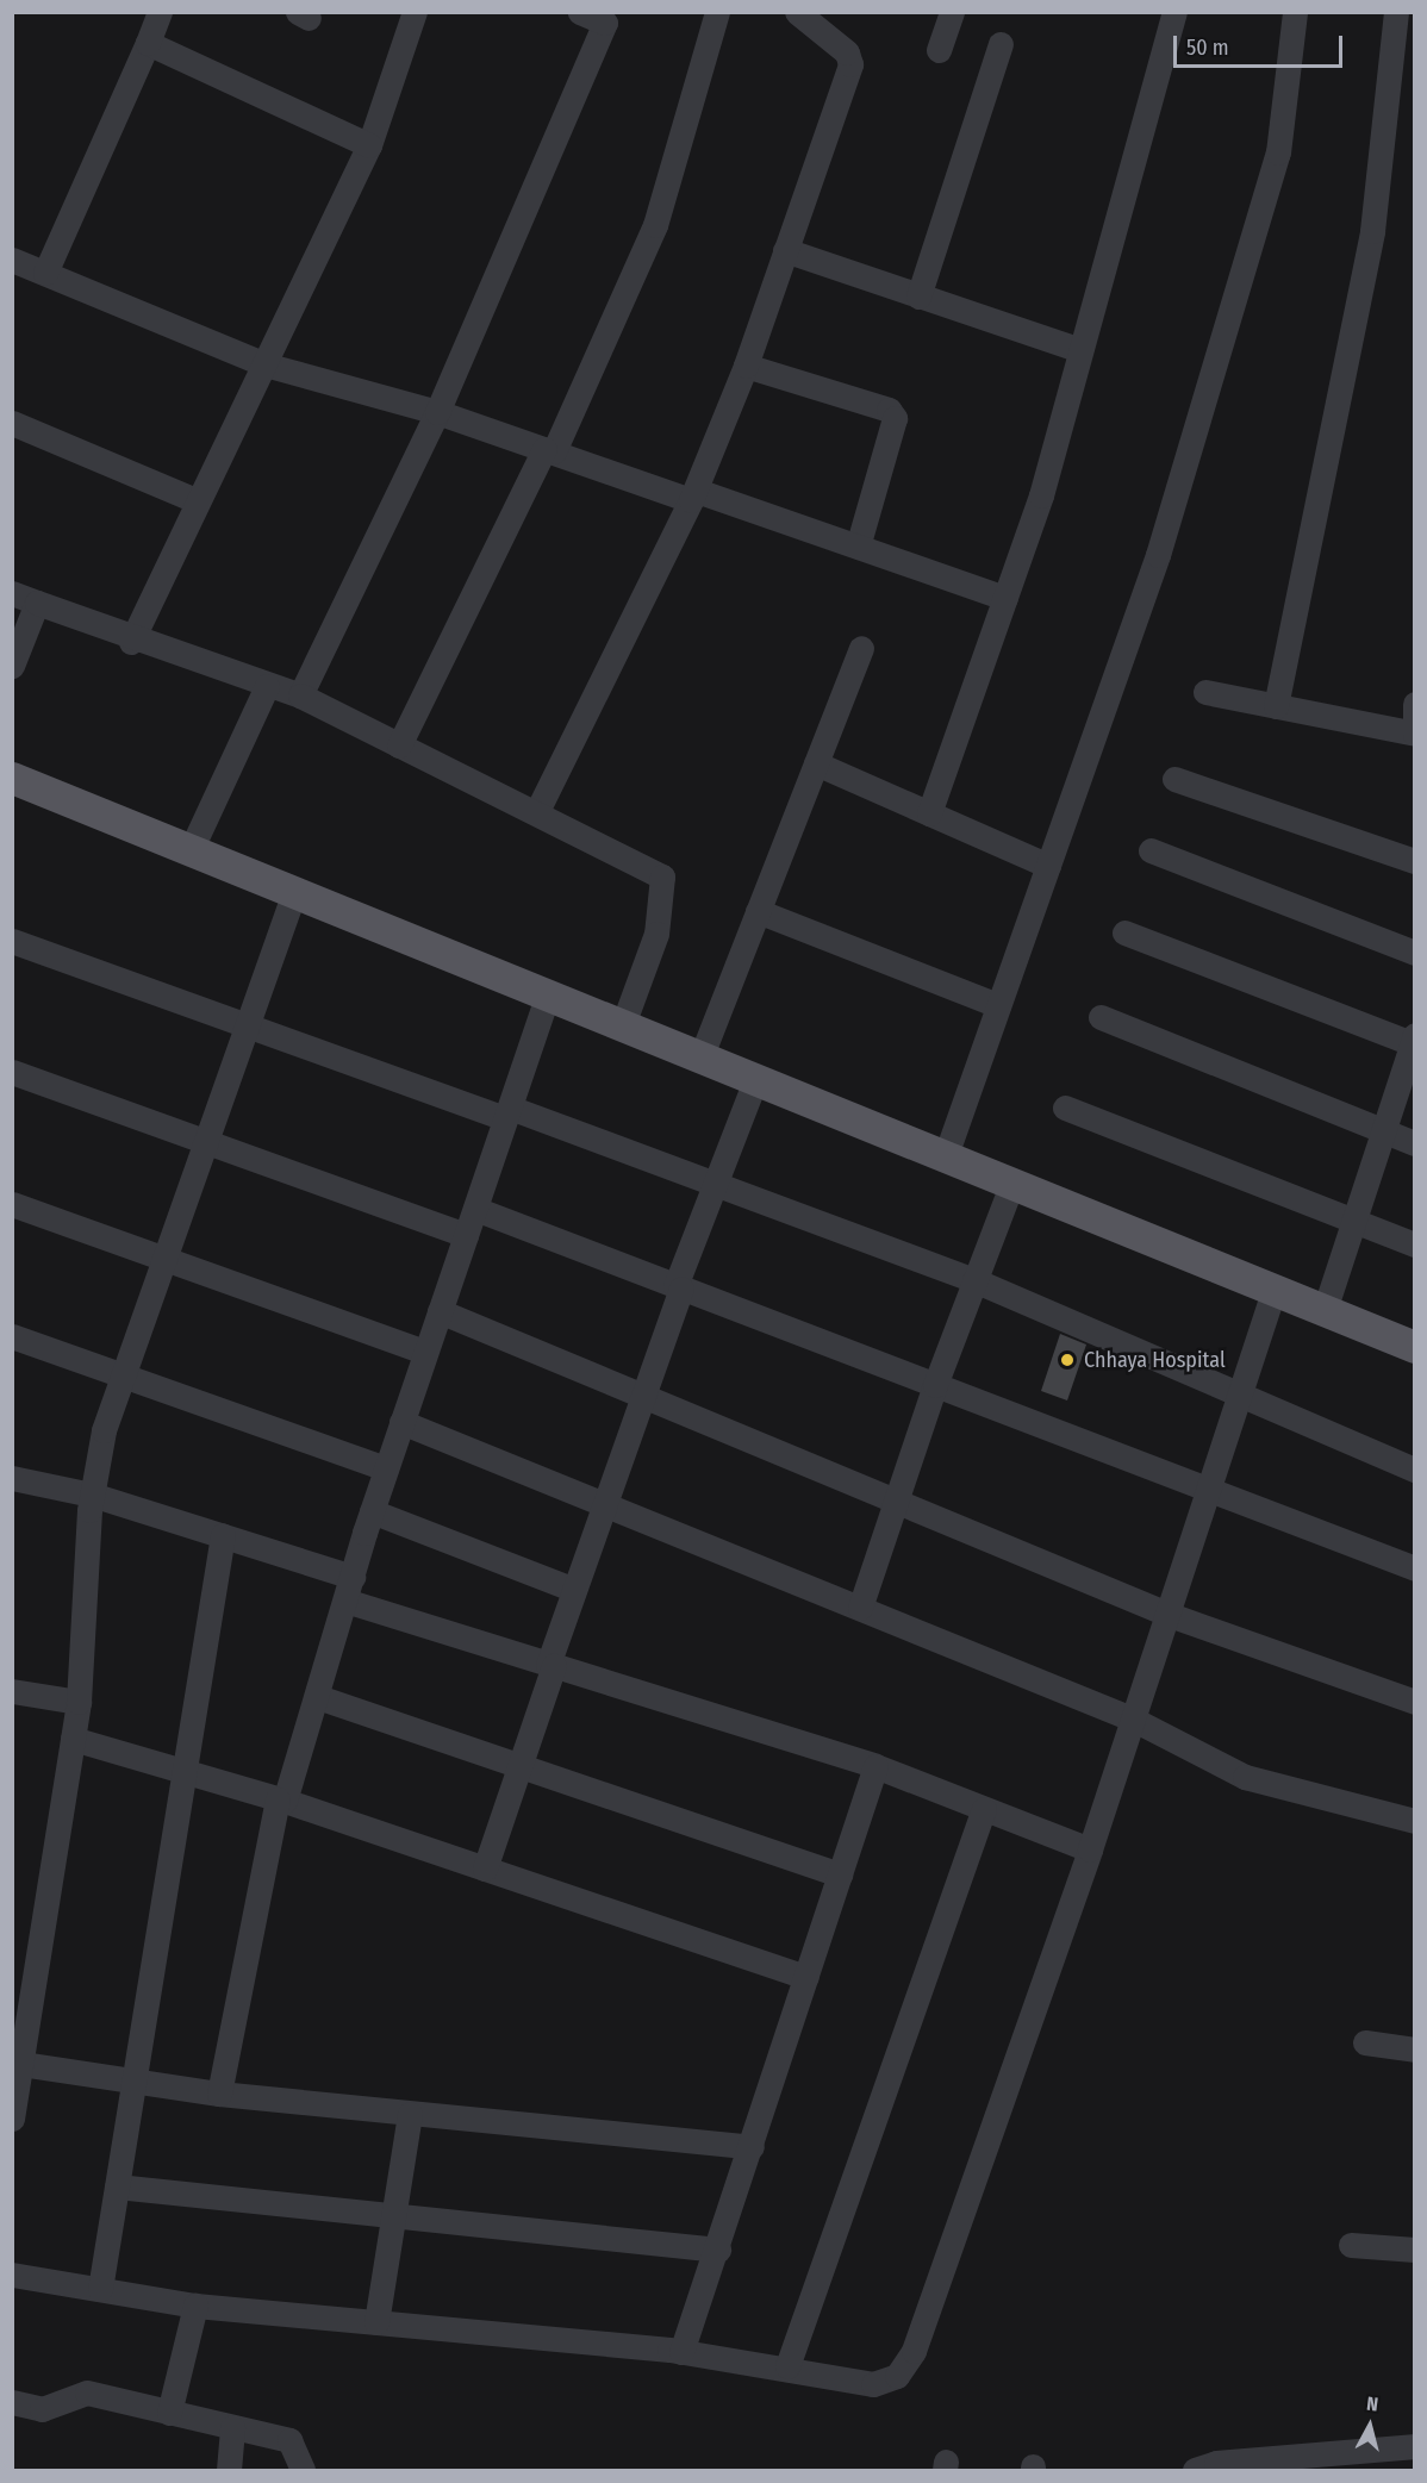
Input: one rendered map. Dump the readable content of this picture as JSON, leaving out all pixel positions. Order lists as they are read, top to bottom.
{
  "places": ["Chhaya Hospital"],
  "scale_bar": "50 m",
  "north": "top"
}
